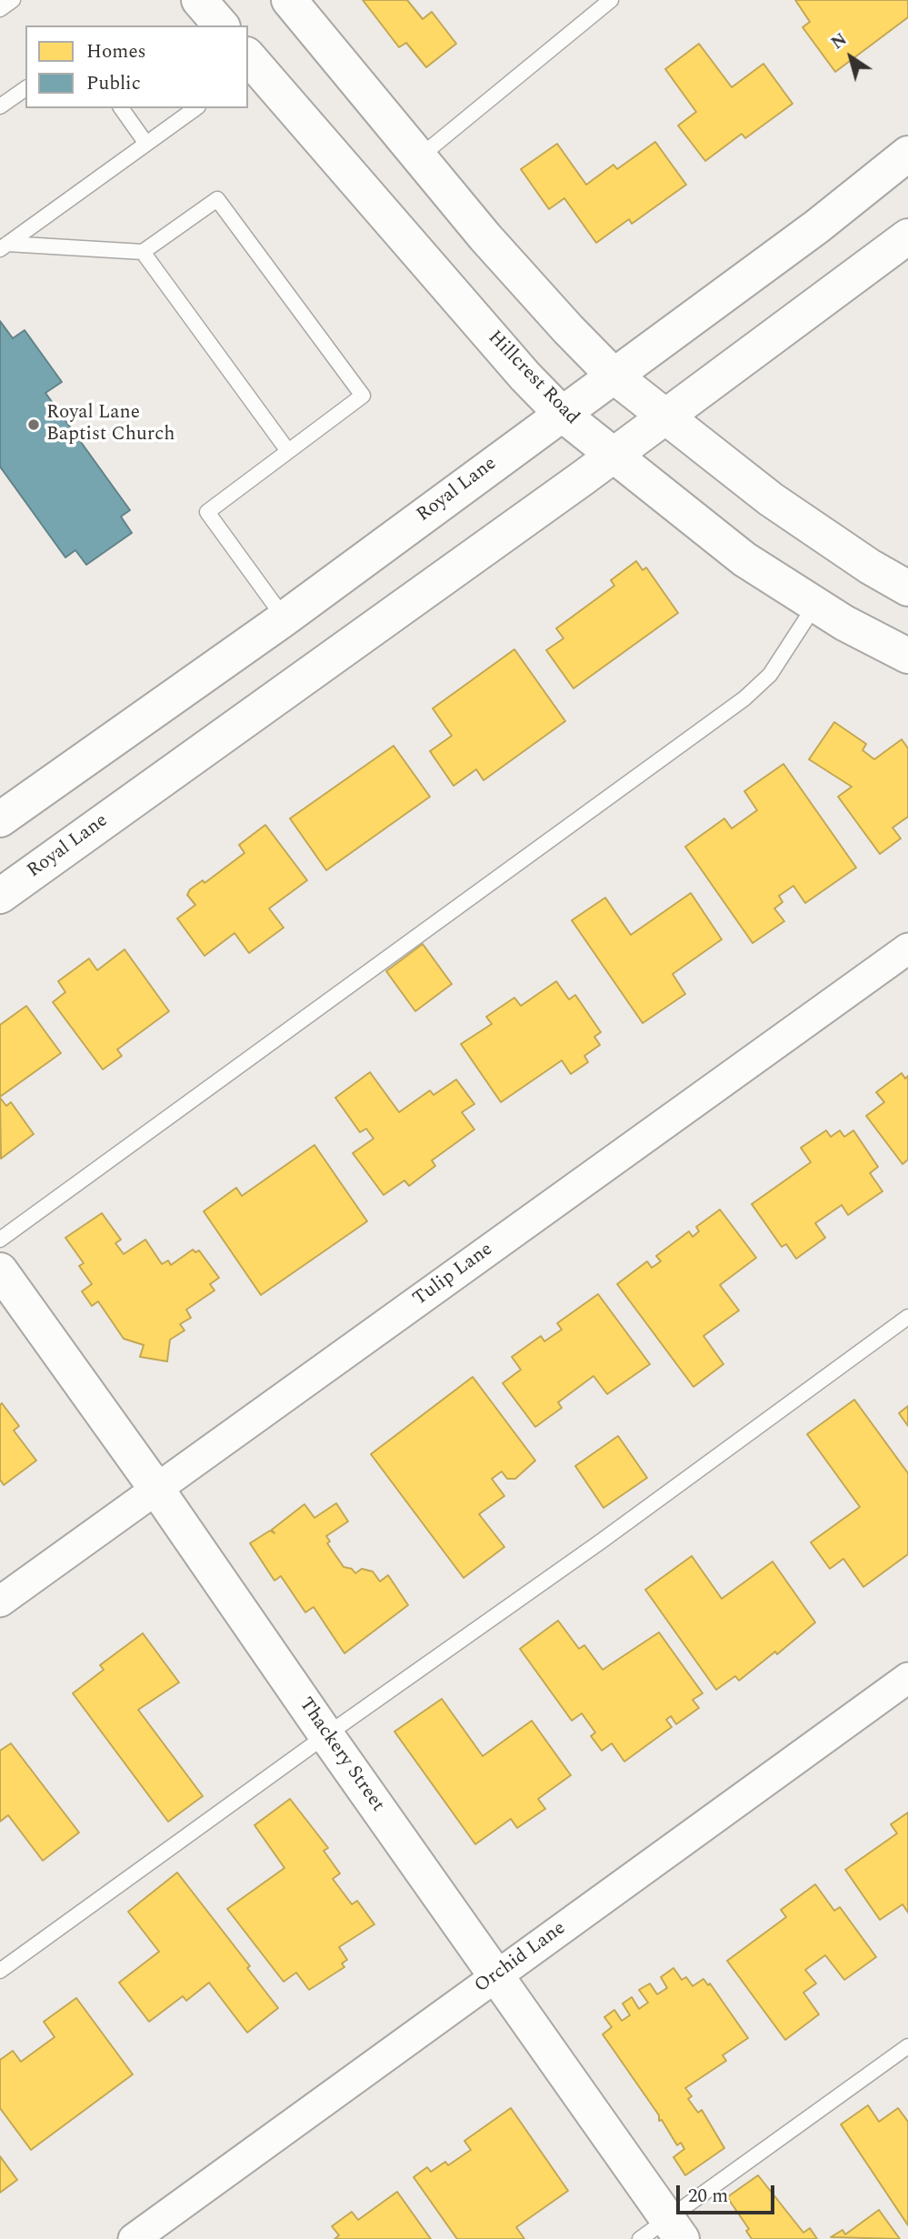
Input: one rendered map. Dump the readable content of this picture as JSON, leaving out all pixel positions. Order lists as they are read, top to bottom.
{
  "streets": {
    "main road": ["Hillcrest Road", "Royal Lane", "Thackery Street"],
    "street": ["Tulip Lane", "Orchid Lane"]
  },
  "crossings": [
    ["Hillcrest Road", "Royal Lane"],
    ["Tulip Lane", "Thackery Street"],
    ["Thackery Street", "Orchid Lane"]
  ],
  "places": ["Royal Lane Baptist Church"],
  "legend": ["Homes", "Public"],
  "scale_bar": "20 m",
  "north": "top left"
}
